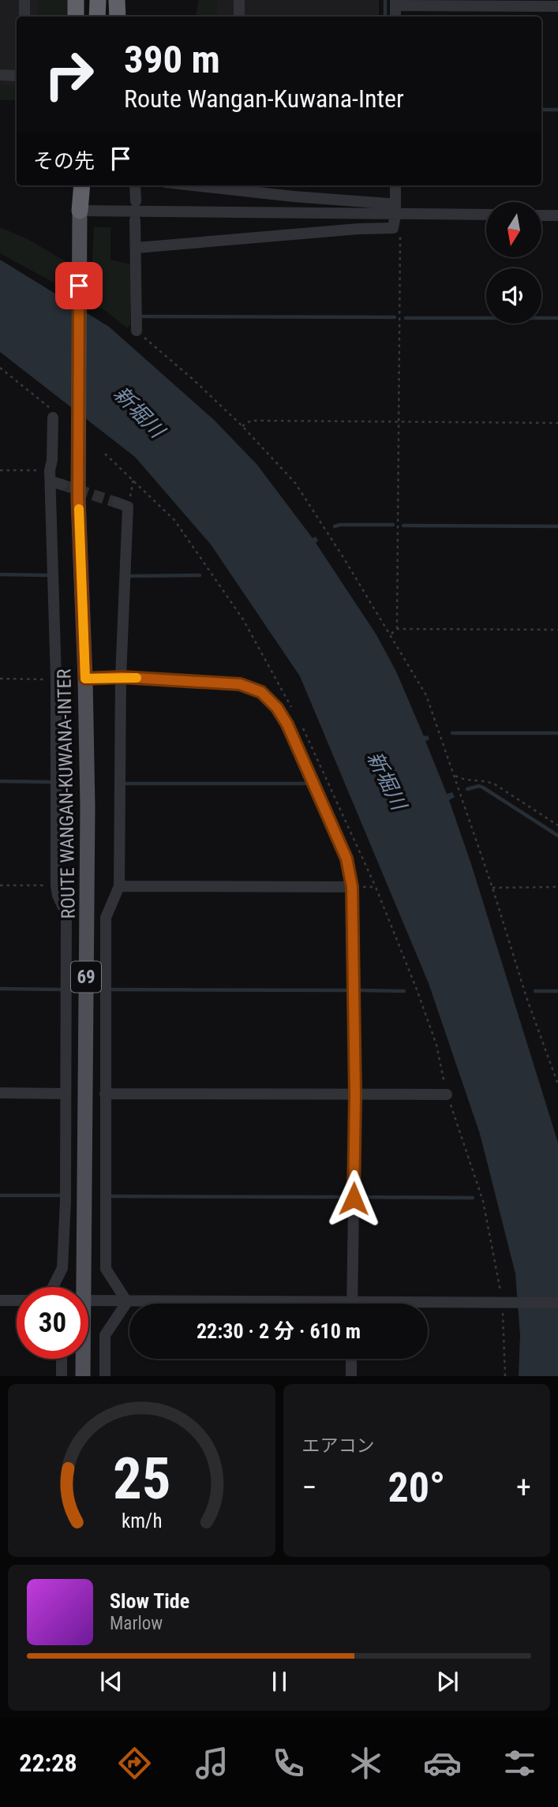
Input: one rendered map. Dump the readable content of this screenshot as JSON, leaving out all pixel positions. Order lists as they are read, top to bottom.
{
  "streets": {
    "highway": ["69"],
    "main road": ["ROUTE WANGAN-KUWANA-INTER"]
  },
  "crossings": [
    ["ROUTE WANGAN-KUWANA-INTER", "69"]
  ],
  "water": ["新堀川"],
  "north": "bottom",
  "page": {
    "turn": ["390 m", "Route Wangan-Kuwana-Inter"],
    "then": "その先",
    "limit": "30",
    "trip": "22:30 · 2 分 · 610 m",
    "tile": "エアコン",
    "heat": ["−", "20°", "+"],
    "song": ["Slow Tide", "Marlow"],
    "tabs": "22:28",
    "gauge": ["25", "km/h"]
  }
}
